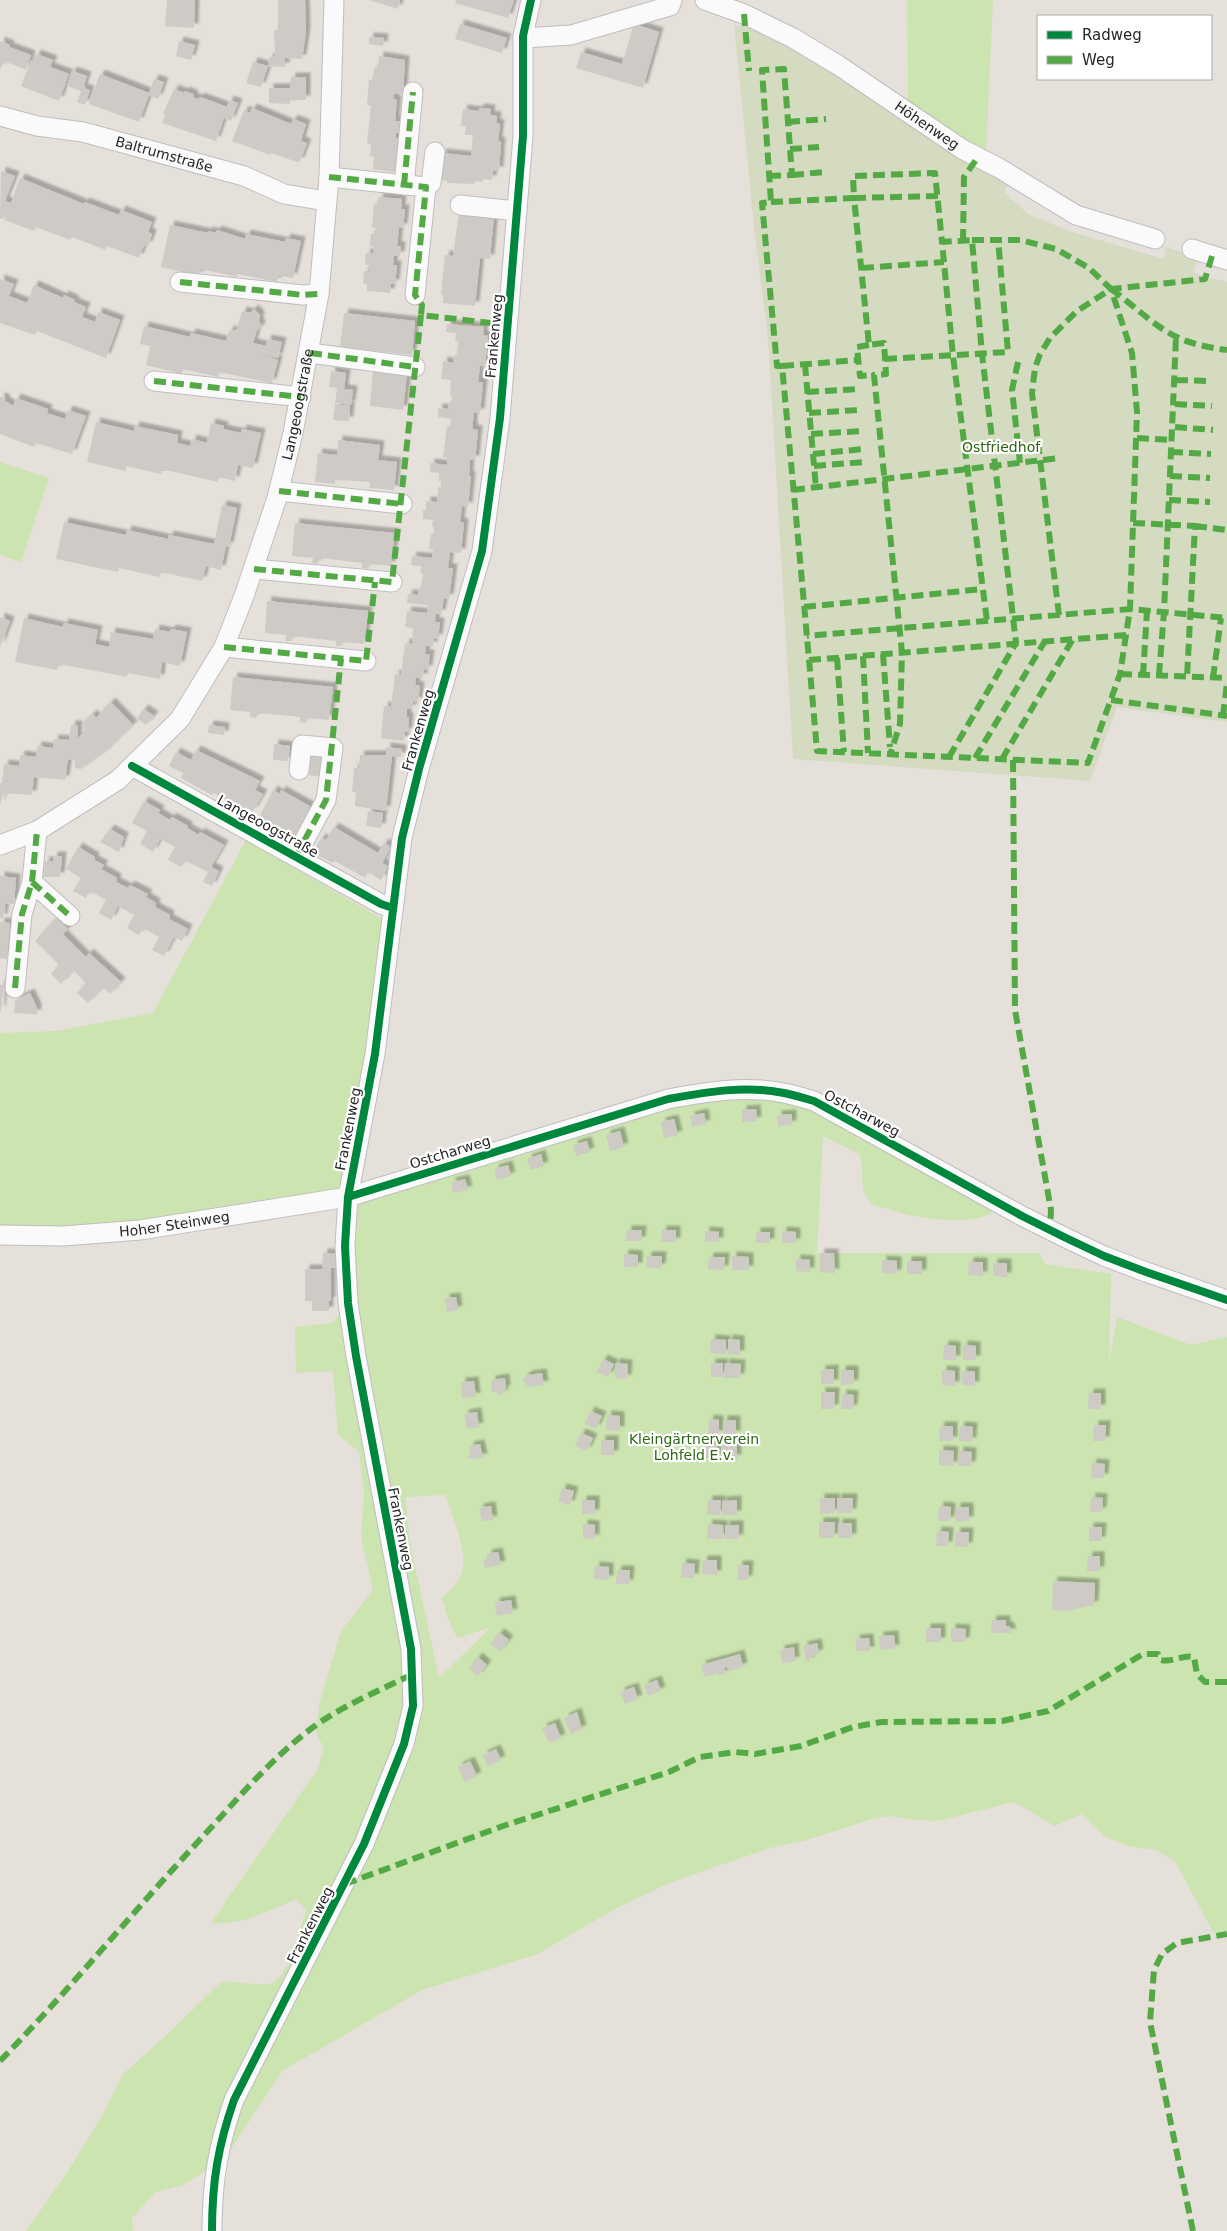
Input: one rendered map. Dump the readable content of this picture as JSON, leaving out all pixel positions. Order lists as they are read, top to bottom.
{
  "streets": {
    "street": [
      "Höhenweg",
      "Baltrumstraße",
      "Frankenweg",
      "Langeoogstraße",
      "Ostcharweg",
      "Hoher Steinweg"
    ]
  },
  "crossings": [
    ["Baltrumstraße", "Langeoogstraße"],
    ["Frankenweg", "Langeoogstraße"],
    ["Frankenweg", "Ostcharweg"],
    ["Frankenweg", "Hoher Steinweg"],
    ["Ostcharweg", "Hoher Steinweg"]
  ],
  "parks": ["Ostfriedhof", "Kleingärtnerverein Lohfeld E.v."],
  "legend": ["Radweg", "Weg"]
}
